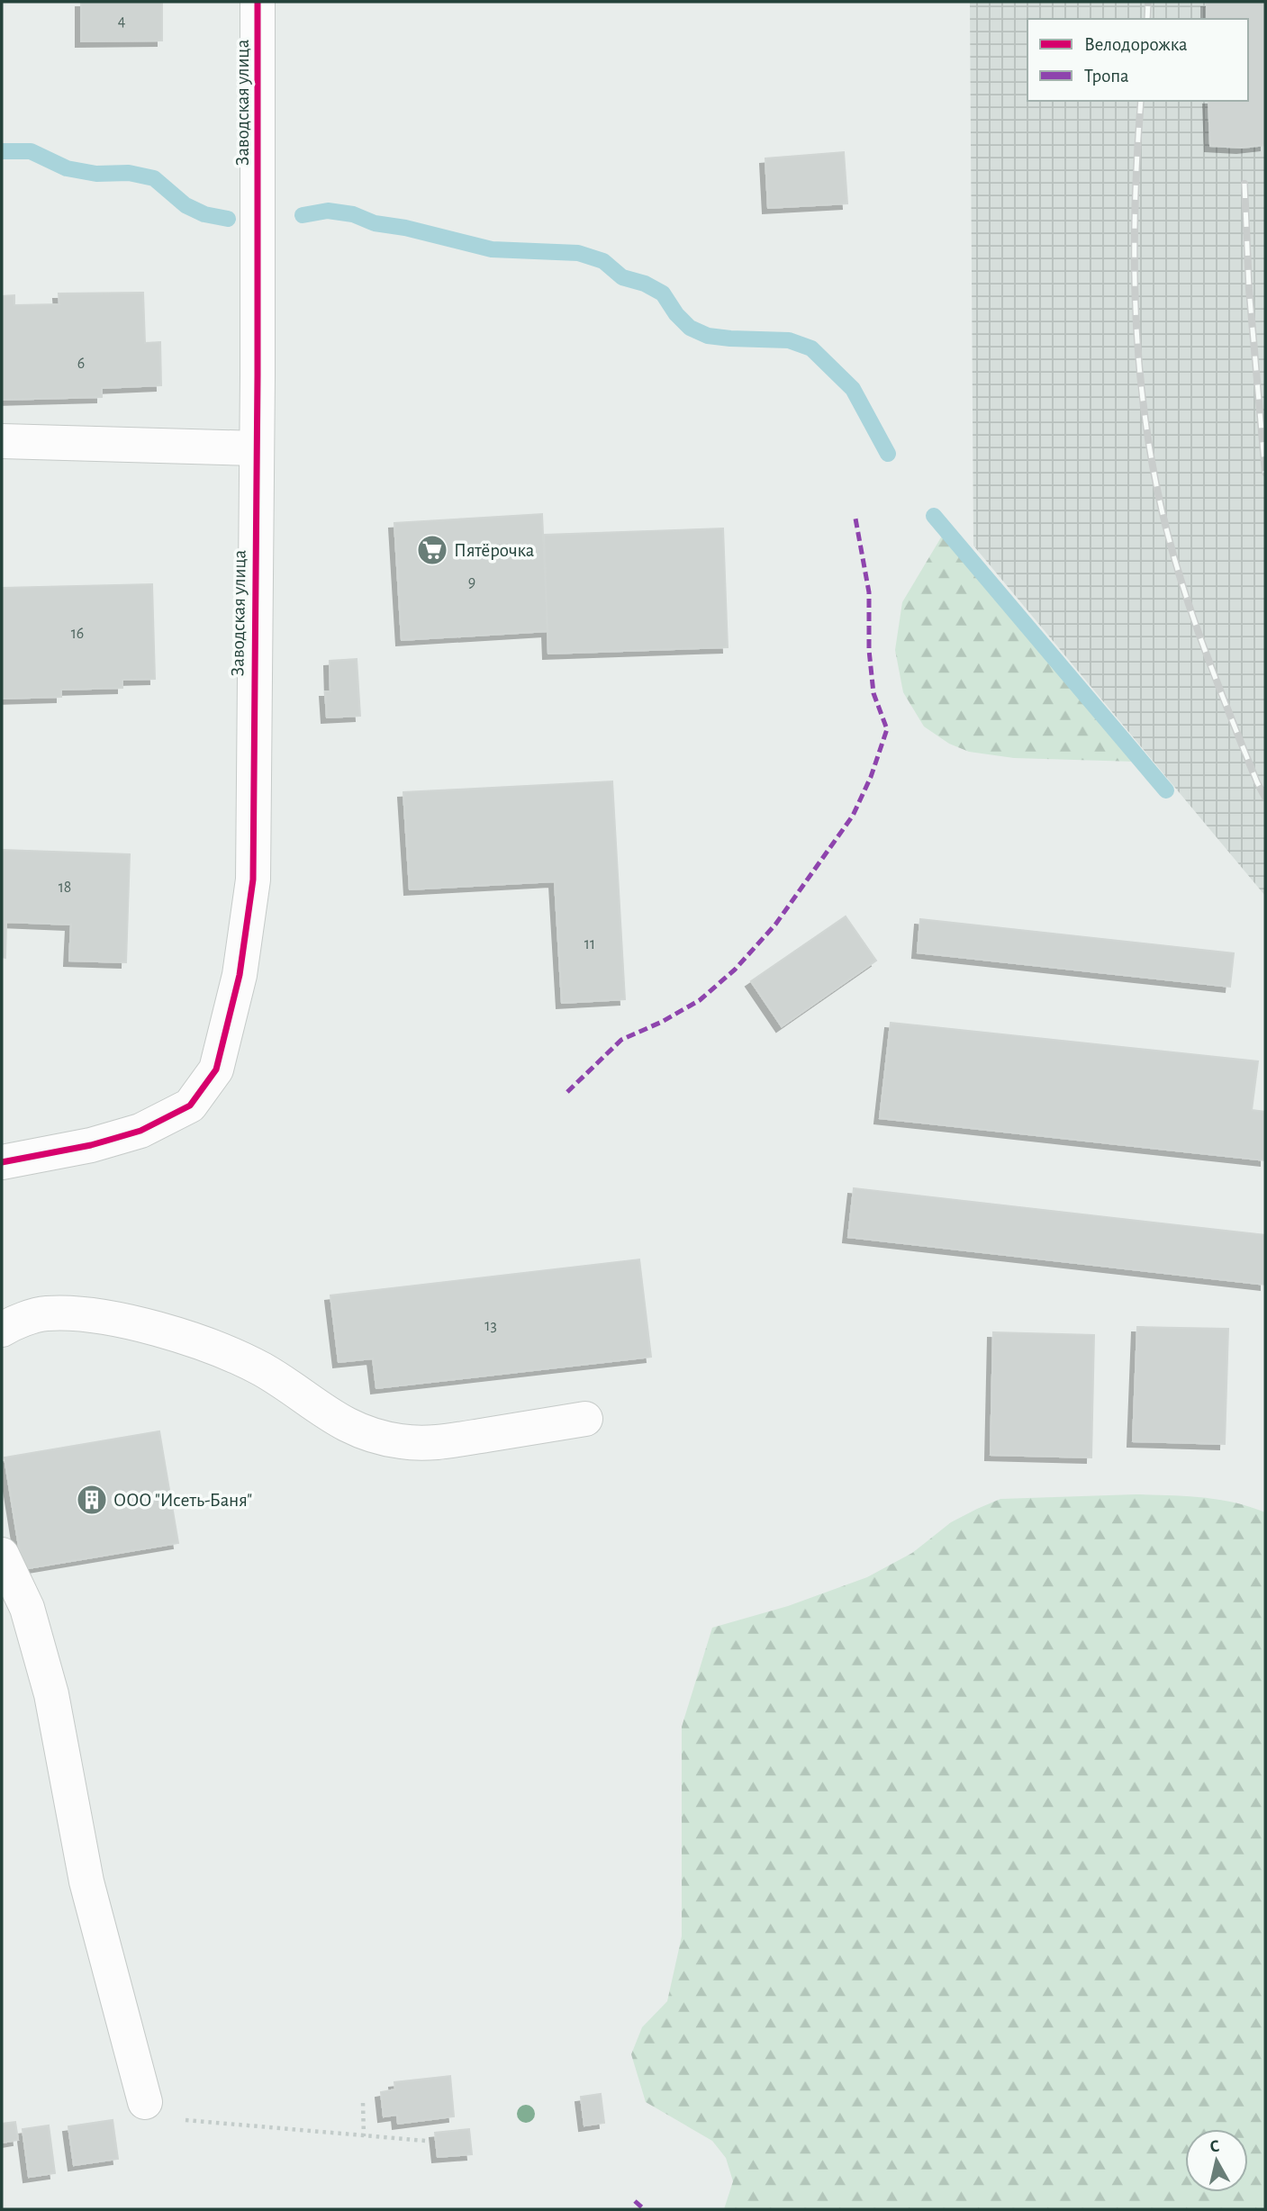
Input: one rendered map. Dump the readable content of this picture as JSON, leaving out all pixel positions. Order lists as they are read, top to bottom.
{
  "streets": {
    "street": ["Заводская улица"]
  },
  "places": {
    "supermarket": ["Пятёрочка"],
    "building": ["ООО \"Исеть-Баня\""]
  },
  "house_numbers": [
    "4",
    "6",
    "9",
    "16",
    "18",
    "11",
    "13"
  ],
  "legend": ["Велодорожка", "Тропа"],
  "north": "top"
}
